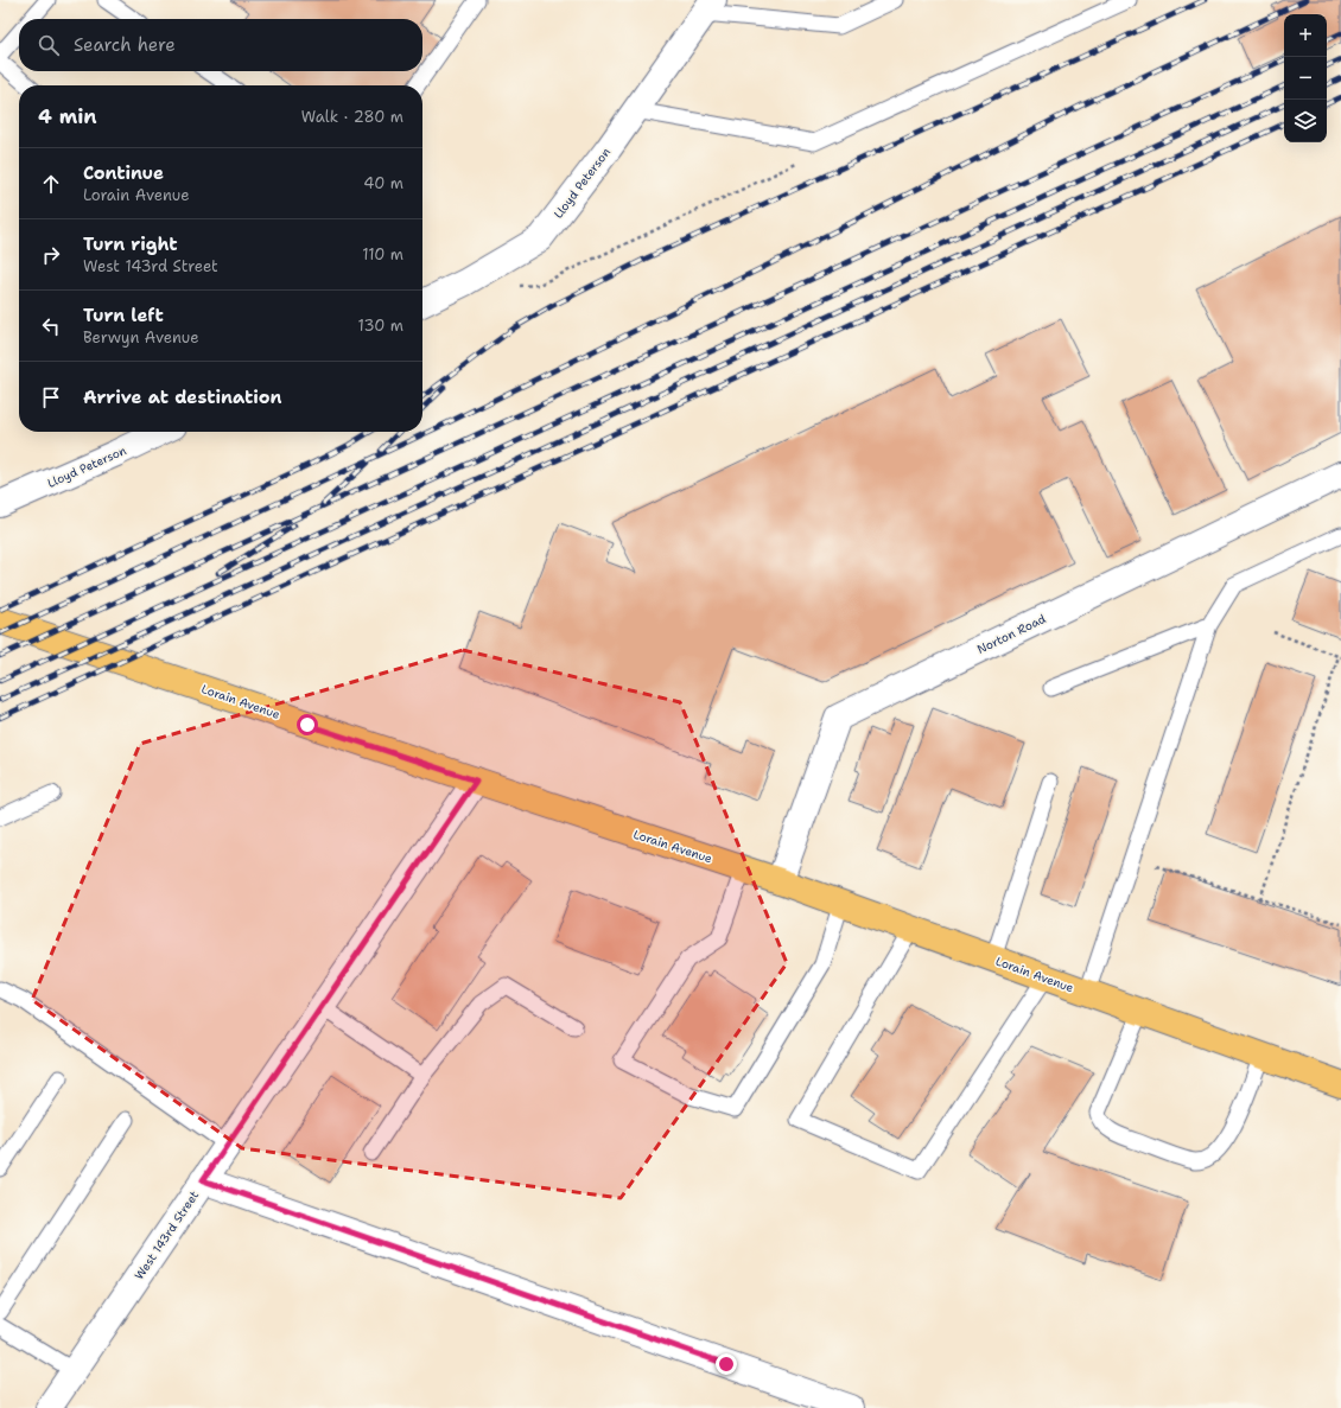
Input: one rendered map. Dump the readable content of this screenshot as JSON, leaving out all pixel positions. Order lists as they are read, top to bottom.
{
  "streets": {
    "main road": ["Lorain Avenue"],
    "street": ["Lloyd Peterson", "Norton Road", "West 143rd Street"]
  },
  "crossings": [
    ["Norton Road", "Lorain Avenue"],
    ["Lorain Avenue", "West 143rd Street"]
  ],
  "page": {
    "map_buttons": ["+", "−"],
    "search": "Search here",
    "heading": ["4 min", "Walk · 280 m"],
    "list": [
      ["Continue", "Lorain Avenue", "40 m"],
      ["Turn right", "West 143rd Street", "110 m"],
      ["Turn left", "Berwyn Avenue", "130 m"],
      "Arrive at destination"
    ]
  }
}
